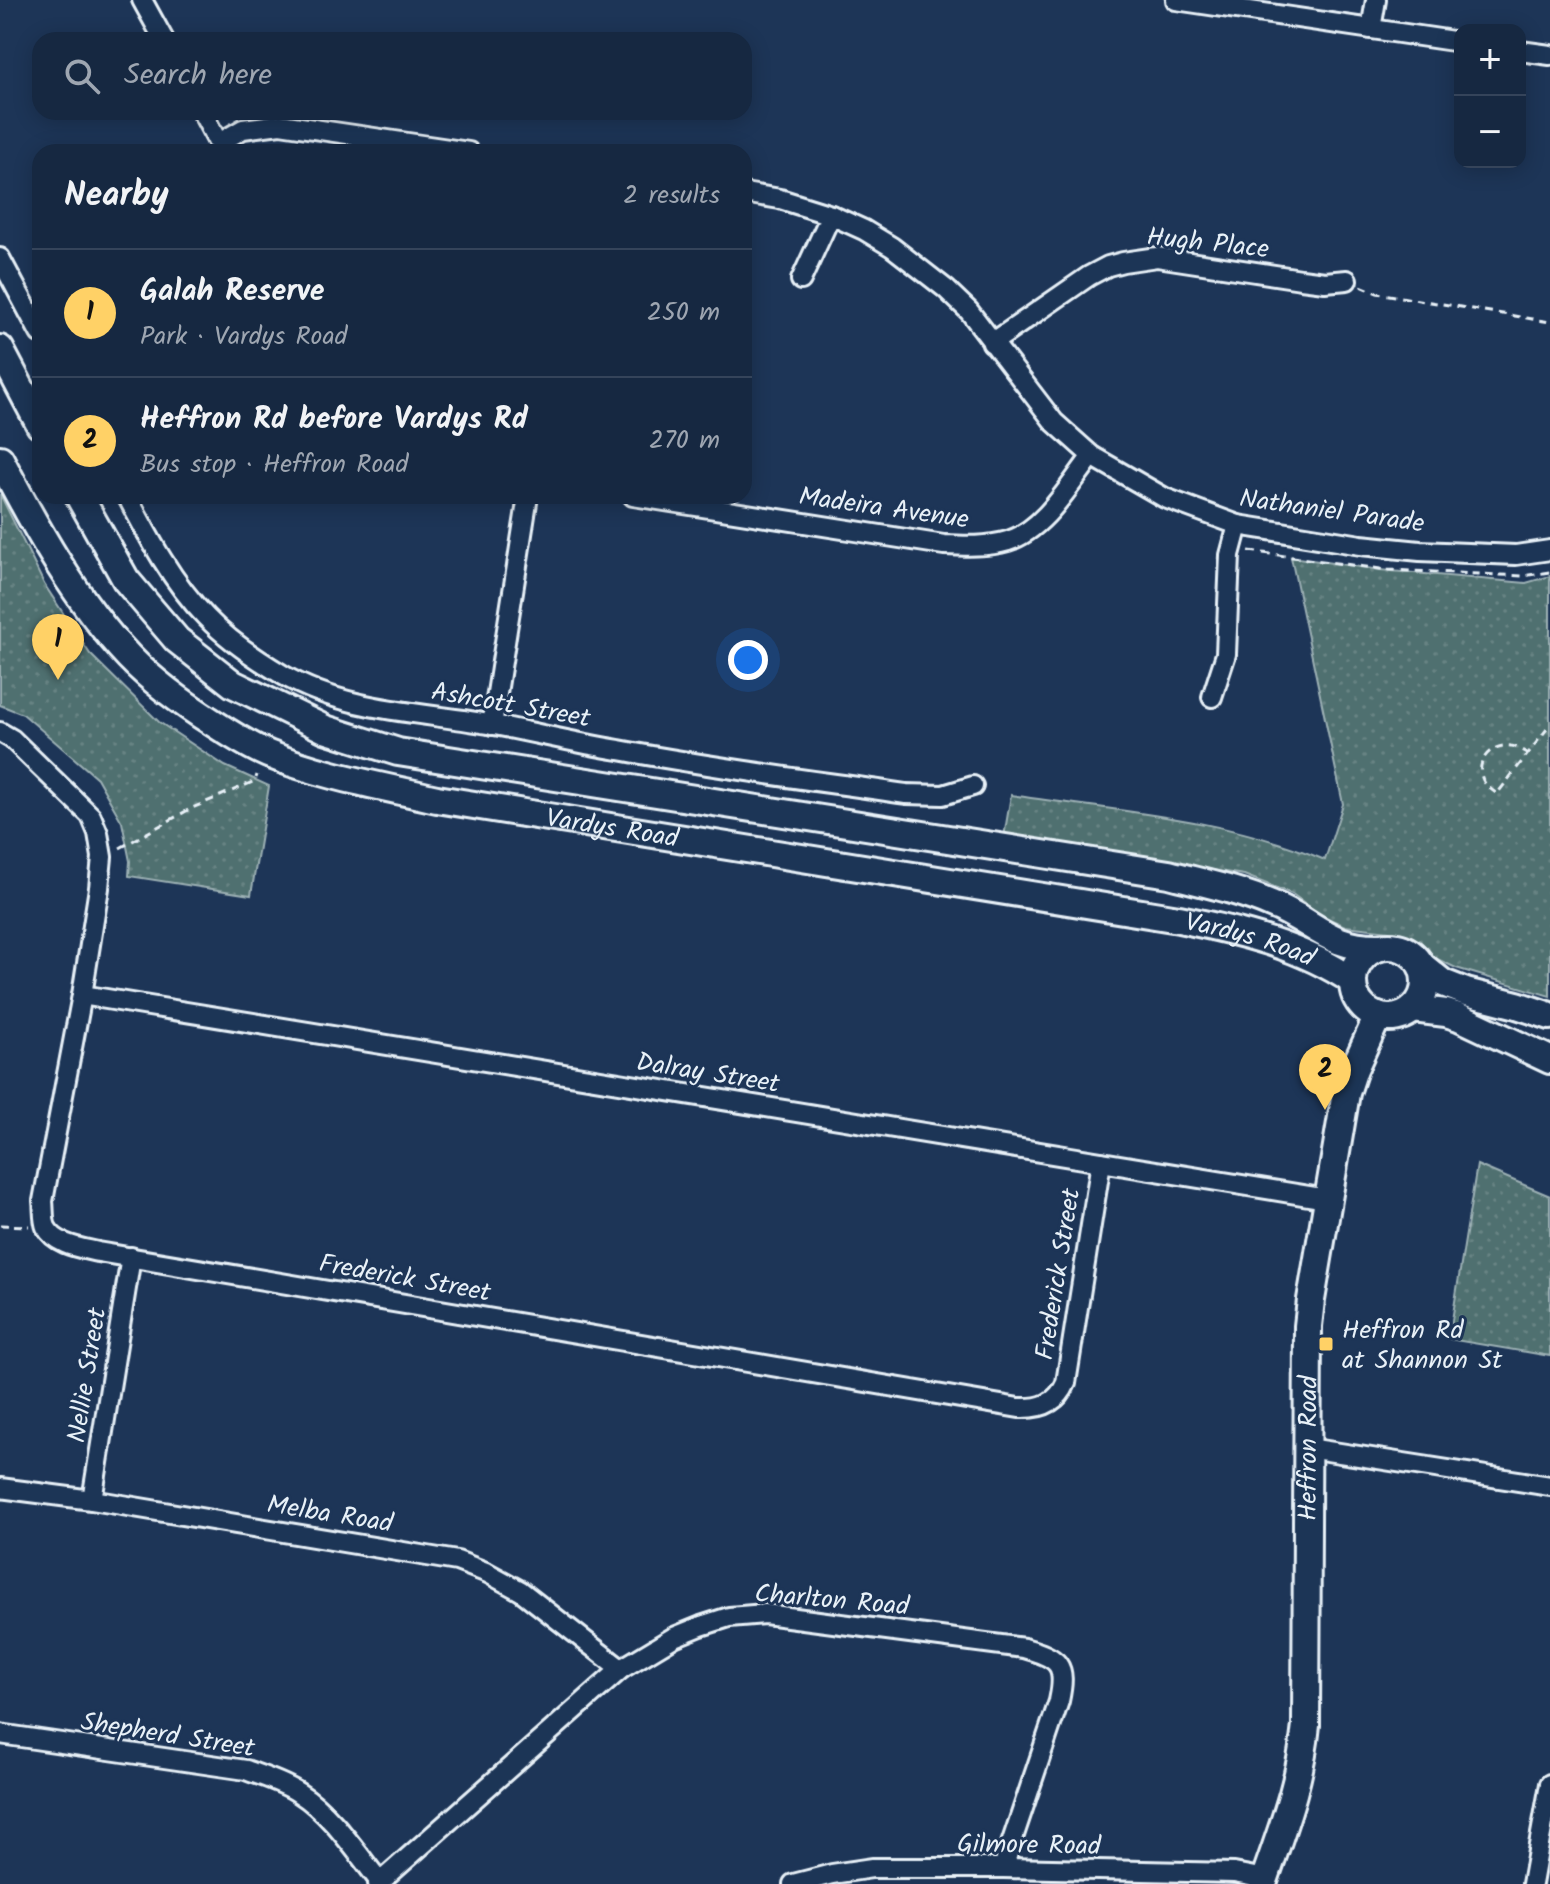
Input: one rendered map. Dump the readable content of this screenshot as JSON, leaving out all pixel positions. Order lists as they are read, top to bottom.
{
  "streets": {
    "main road": ["Vardys Road", "Heffron Road"],
    "street": [
      "Hugh Place",
      "Madeira Avenue",
      "Nathaniel Parade",
      "Ashcott Street",
      "Dalray Street",
      "Frederick Street",
      "Nellie Street",
      "Melba Road",
      "Charlton Road",
      "Shepherd Street",
      "Gilmore Road"
    ]
  },
  "crossings": [
    ["Hugh Place", "Nathaniel Parade"],
    ["Madeira Avenue", "Nathaniel Parade"],
    ["Vardys Road", "Heffron Road"],
    ["Dalray Street", "Frederick Street"],
    ["Dalray Street", "Heffron Road"],
    ["Frederick Street", "Nellie Street"],
    ["Nellie Street", "Melba Road"],
    ["Heffron Road", "Gilmore Road"],
    ["Melba Road", "Charlton Road"],
    ["Charlton Road", "Shepherd Street"],
    ["Charlton Road", "Gilmore Road"]
  ],
  "places": {
    "transit": ["Heffron Rd at Shannon St"]
  },
  "page": {
    "map_buttons": ["+", "−"],
    "search": "Search here",
    "heading": ["Nearby", "2 results"],
    "list": [
      {
        "mark": "1",
        "name": "Galah Reserve",
        "note": "Park · Vardys Road",
        "value": "250 m"
      },
      {
        "mark": "2",
        "name": "Heffron Rd before Vardys Rd",
        "note": "Bus stop · Heffron Road",
        "value": "270 m"
      }
    ],
    "pins": ["1", "2"]
  }
}
